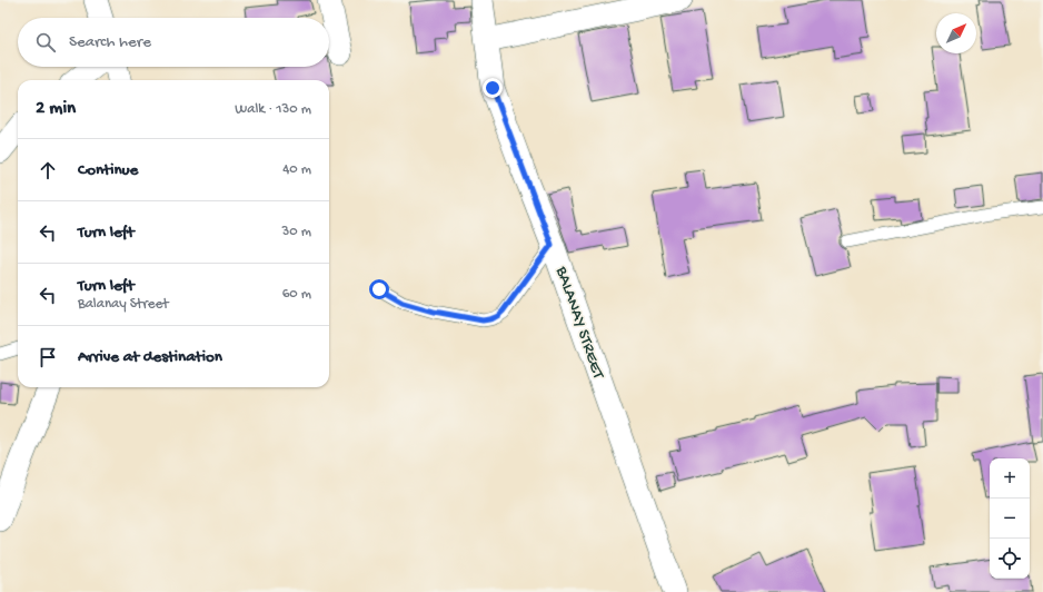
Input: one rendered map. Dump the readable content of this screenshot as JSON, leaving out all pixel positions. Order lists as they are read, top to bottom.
{
  "streets": {
    "street": ["BALANAY STREET"]
  },
  "north": "top right",
  "page": {
    "search": "Search here",
    "heading": ["2 min", "Walk · 130 m"],
    "list": [
      ["Continue", "40 m"],
      ["Turn left", "30 m"],
      ["Turn left", "Balanay Street", "60 m"],
      "Arrive at destination"
    ],
    "map_buttons": ["+", "−"]
  }
}
